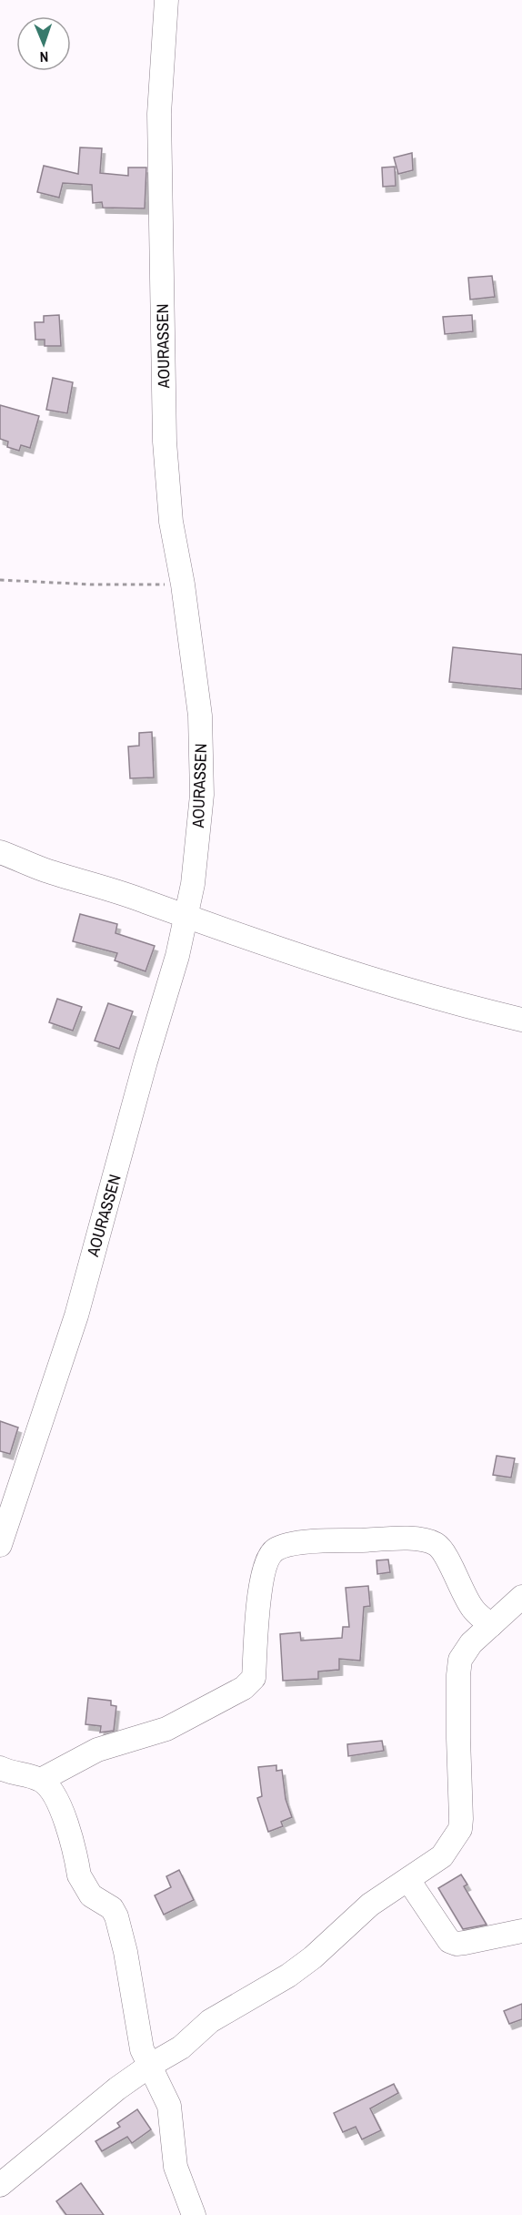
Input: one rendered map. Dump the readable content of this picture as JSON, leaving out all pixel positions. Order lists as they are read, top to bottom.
{
  "streets": {
    "street": ["AOURASSEN"]
  },
  "north": "bottom"
}
